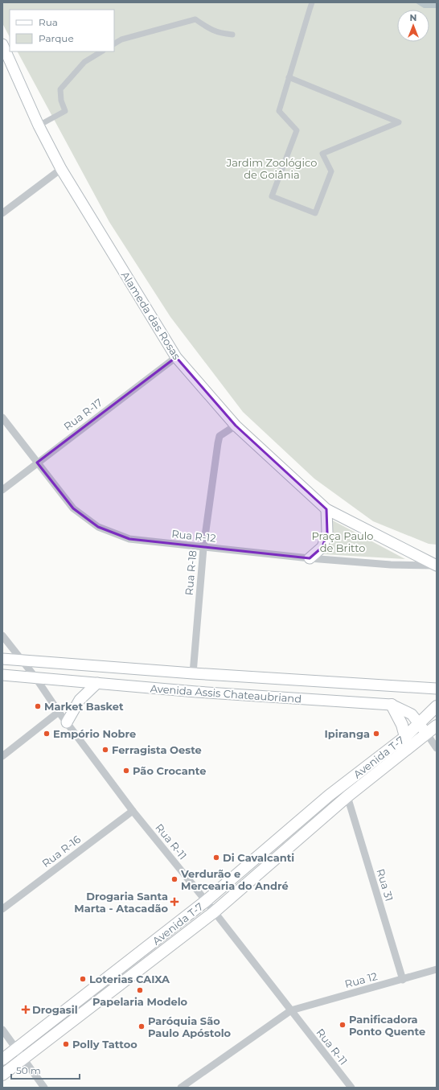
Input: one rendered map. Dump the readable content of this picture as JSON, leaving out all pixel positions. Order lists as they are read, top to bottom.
{
  "streets": {
    "main road": ["Alameda das Rosas", "Avenida Assis Chateaubriand", "Avenida T-7"],
    "street": [
      "Rua R-17",
      "Rua R-12",
      "Rua R-18",
      "Rua R-11",
      "Rua R-16",
      "Rua 31",
      "Rua 12"
    ]
  },
  "crossings": [
    ["Alameda das Rosas", "Rua R-17"],
    ["Alameda das Rosas", "Rua R-12"],
    ["Alameda das Rosas", "Rua R-18"],
    ["Rua R-17", "Rua R-12"],
    ["Rua R-12", "Rua R-18"],
    ["Rua R-18", "Avenida Assis Chateaubriand"],
    ["Avenida Assis Chateaubriand", "Avenida T-7"],
    ["Avenida Assis Chateaubriand", "Rua R-11"],
    ["Avenida T-7", "Rua R-11"],
    ["Avenida T-7", "Rua 31"],
    ["Rua R-11", "Rua R-16"],
    ["Rua R-11", "Rua 12"],
    ["Rua 31", "Rua 12"]
  ],
  "parks": ["Jardim Zoológico de Goiânia", "Praça Paulo de Britto"],
  "places": {
    "other": [
      "Market Basket",
      "Empório Nobre",
      "Ipiranga",
      "Ferragista Oeste",
      "Pão Crocante",
      "Di Cavalcanti",
      "Verdurão e Mercearia do André",
      "Loterias CAIXA",
      "Papelaria Modelo",
      "Panificadora Ponto Quente",
      "Paróquia São Paulo Apóstolo",
      "Polly Tattoo"
    ],
    "health": ["Drogaria Santa Marta - Atacadão", "Drogasil"]
  },
  "legend": ["Rua", "Parque"],
  "scale_bar": "50 m",
  "north": "top"
}
